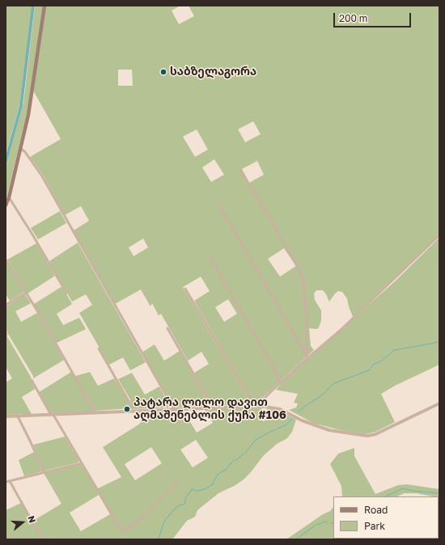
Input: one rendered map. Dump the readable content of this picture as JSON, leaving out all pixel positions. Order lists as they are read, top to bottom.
{
  "places": ["საბზელაგორა", "პატარა ლილო დავით აღმაშენებლის ქუჩა #106"],
  "legend": ["Road", "Park"],
  "scale_bar": "200 m",
  "north": "right"
}
